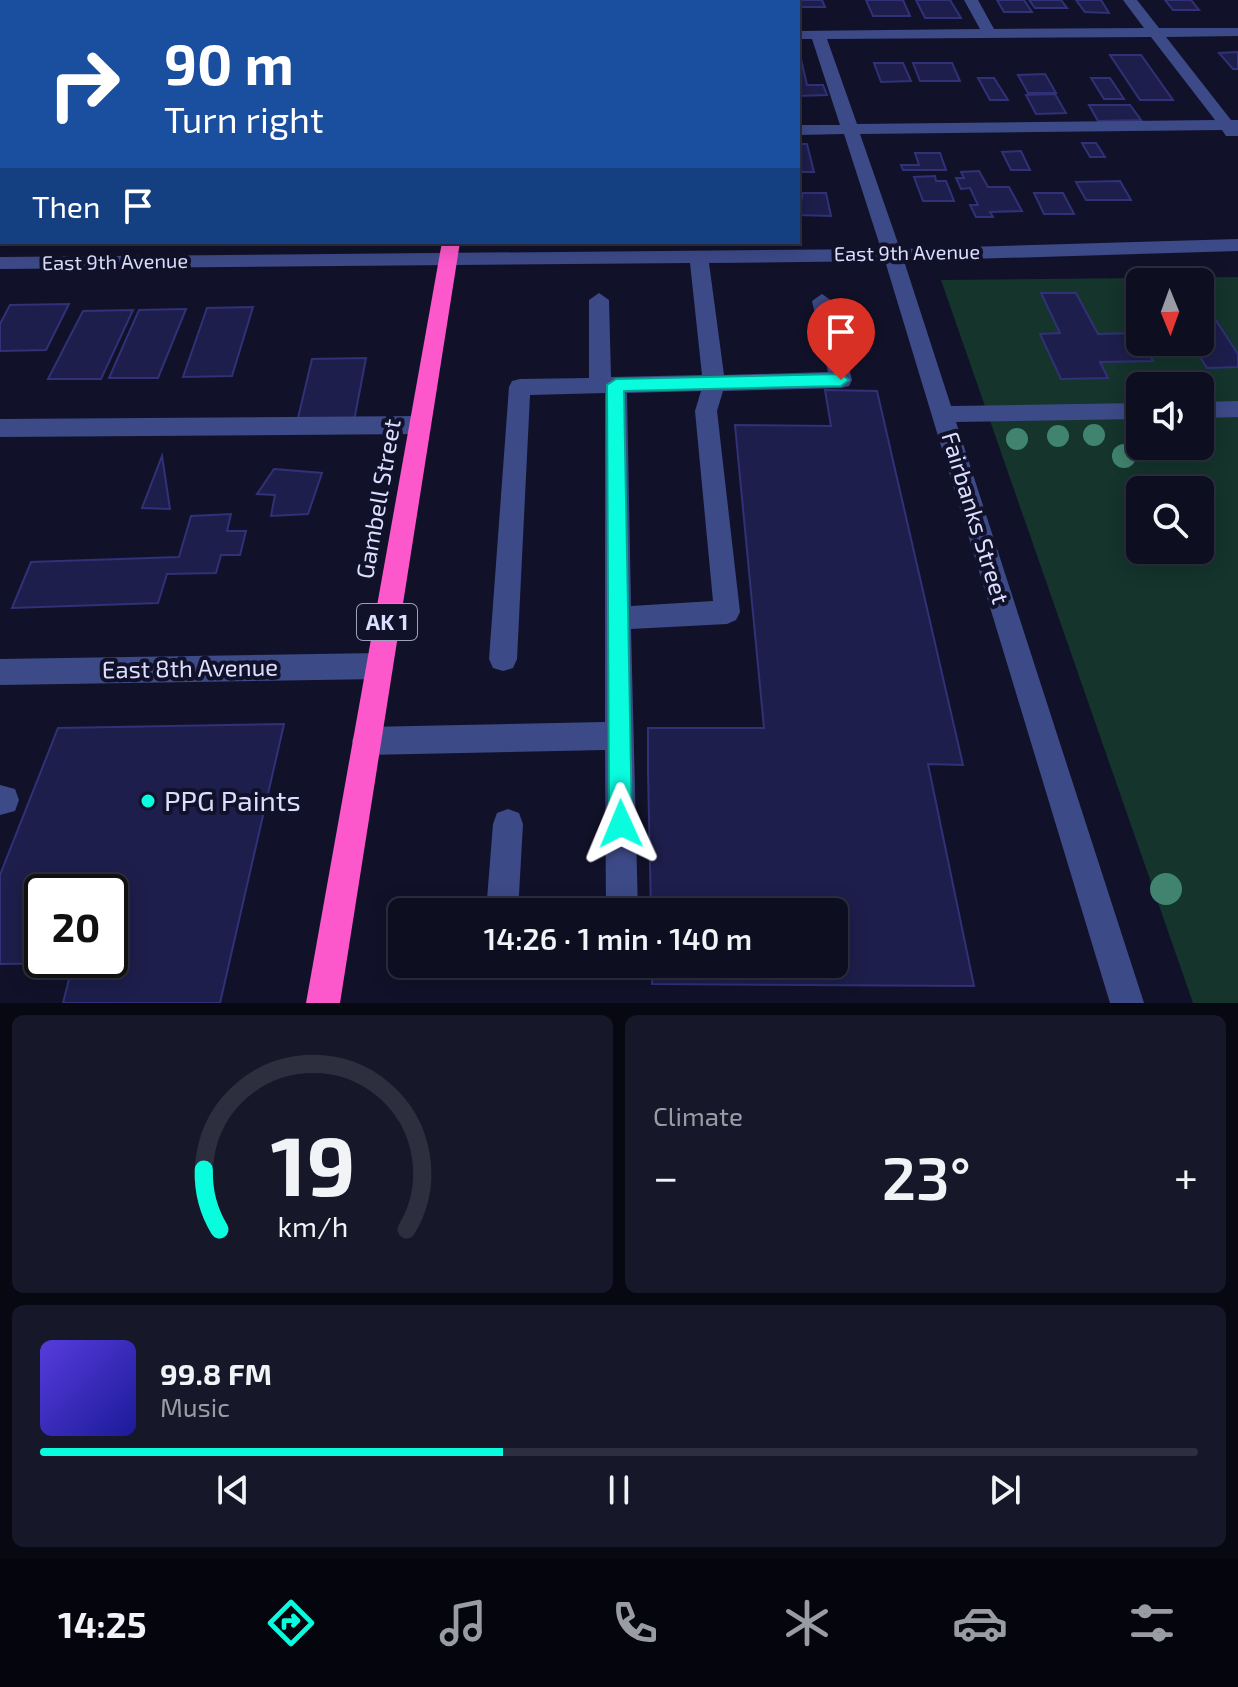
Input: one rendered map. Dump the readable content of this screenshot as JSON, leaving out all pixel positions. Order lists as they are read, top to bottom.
{
  "streets": {
    "highway": ["Gambell Street", "AK 1"],
    "street": ["East 9th Avenue", "Fairbanks Street", "East 8th Avenue"]
  },
  "crossings": [
    ["East 9th Avenue", "Gambell Street"],
    ["East 9th Avenue", "Fairbanks Street"],
    ["Gambell Street", "East 8th Avenue"]
  ],
  "places": ["PPG Paints"],
  "north": "bottom",
  "page": {
    "turn": ["90 m", "Turn right"],
    "then": "Then",
    "limit": "20",
    "trip": "14:26 · 1 min · 140 m",
    "tile": "Climate",
    "heat": ["−", "23°", "+"],
    "song": ["99.8 FM", "Music"],
    "tabs": "14:25",
    "gauge": ["19", "km/h"]
  }
}
